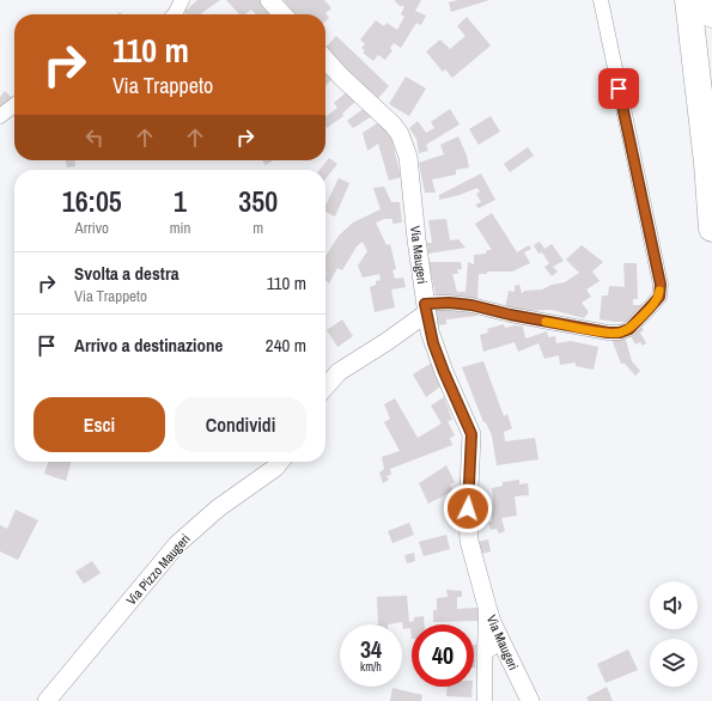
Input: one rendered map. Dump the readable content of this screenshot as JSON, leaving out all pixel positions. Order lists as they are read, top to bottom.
{
  "streets": {
    "street": ["Via Maugeri", "Via Pizzo Maugeri"]
  },
  "page": {
    "turn": ["110 m", "Via Trappeto"],
    "eta": [
      "16:05",
      "Arrivo",
      "1",
      "min",
      "350",
      "m"
    ],
    "list": [
      {
        "name": "Svolta a destra",
        "note": "Via Trappeto",
        "value": "110 m"
      },
      {
        "name": "Arrivo a destinazione",
        "value": "240 m"
      }
    ],
    "buttons": ["Esci", "Condividi"],
    "speed": "34 km/h",
    "limit": "40"
  }
}
